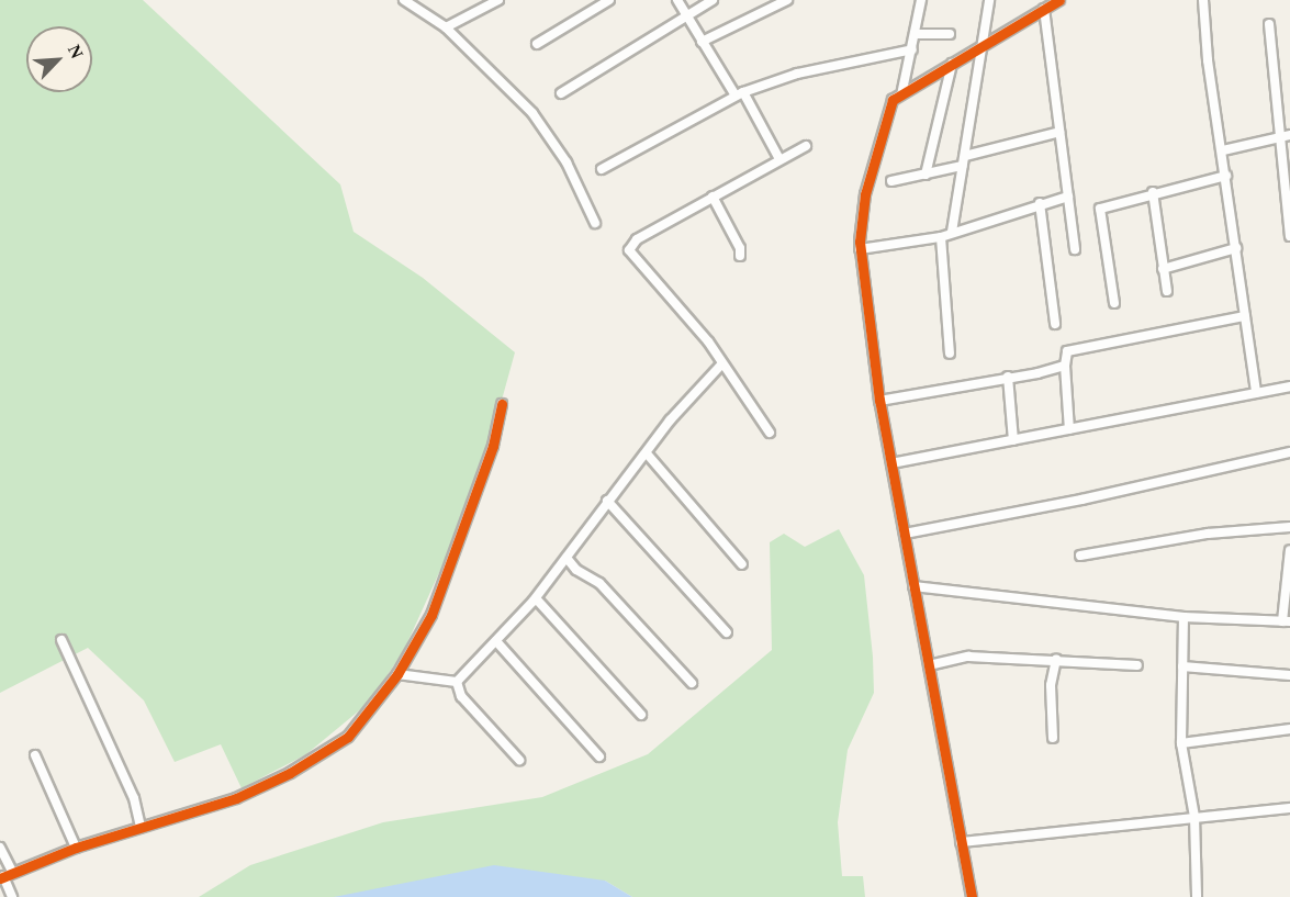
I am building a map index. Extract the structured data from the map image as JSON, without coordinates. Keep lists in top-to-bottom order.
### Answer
{
  "north": "top right"
}
